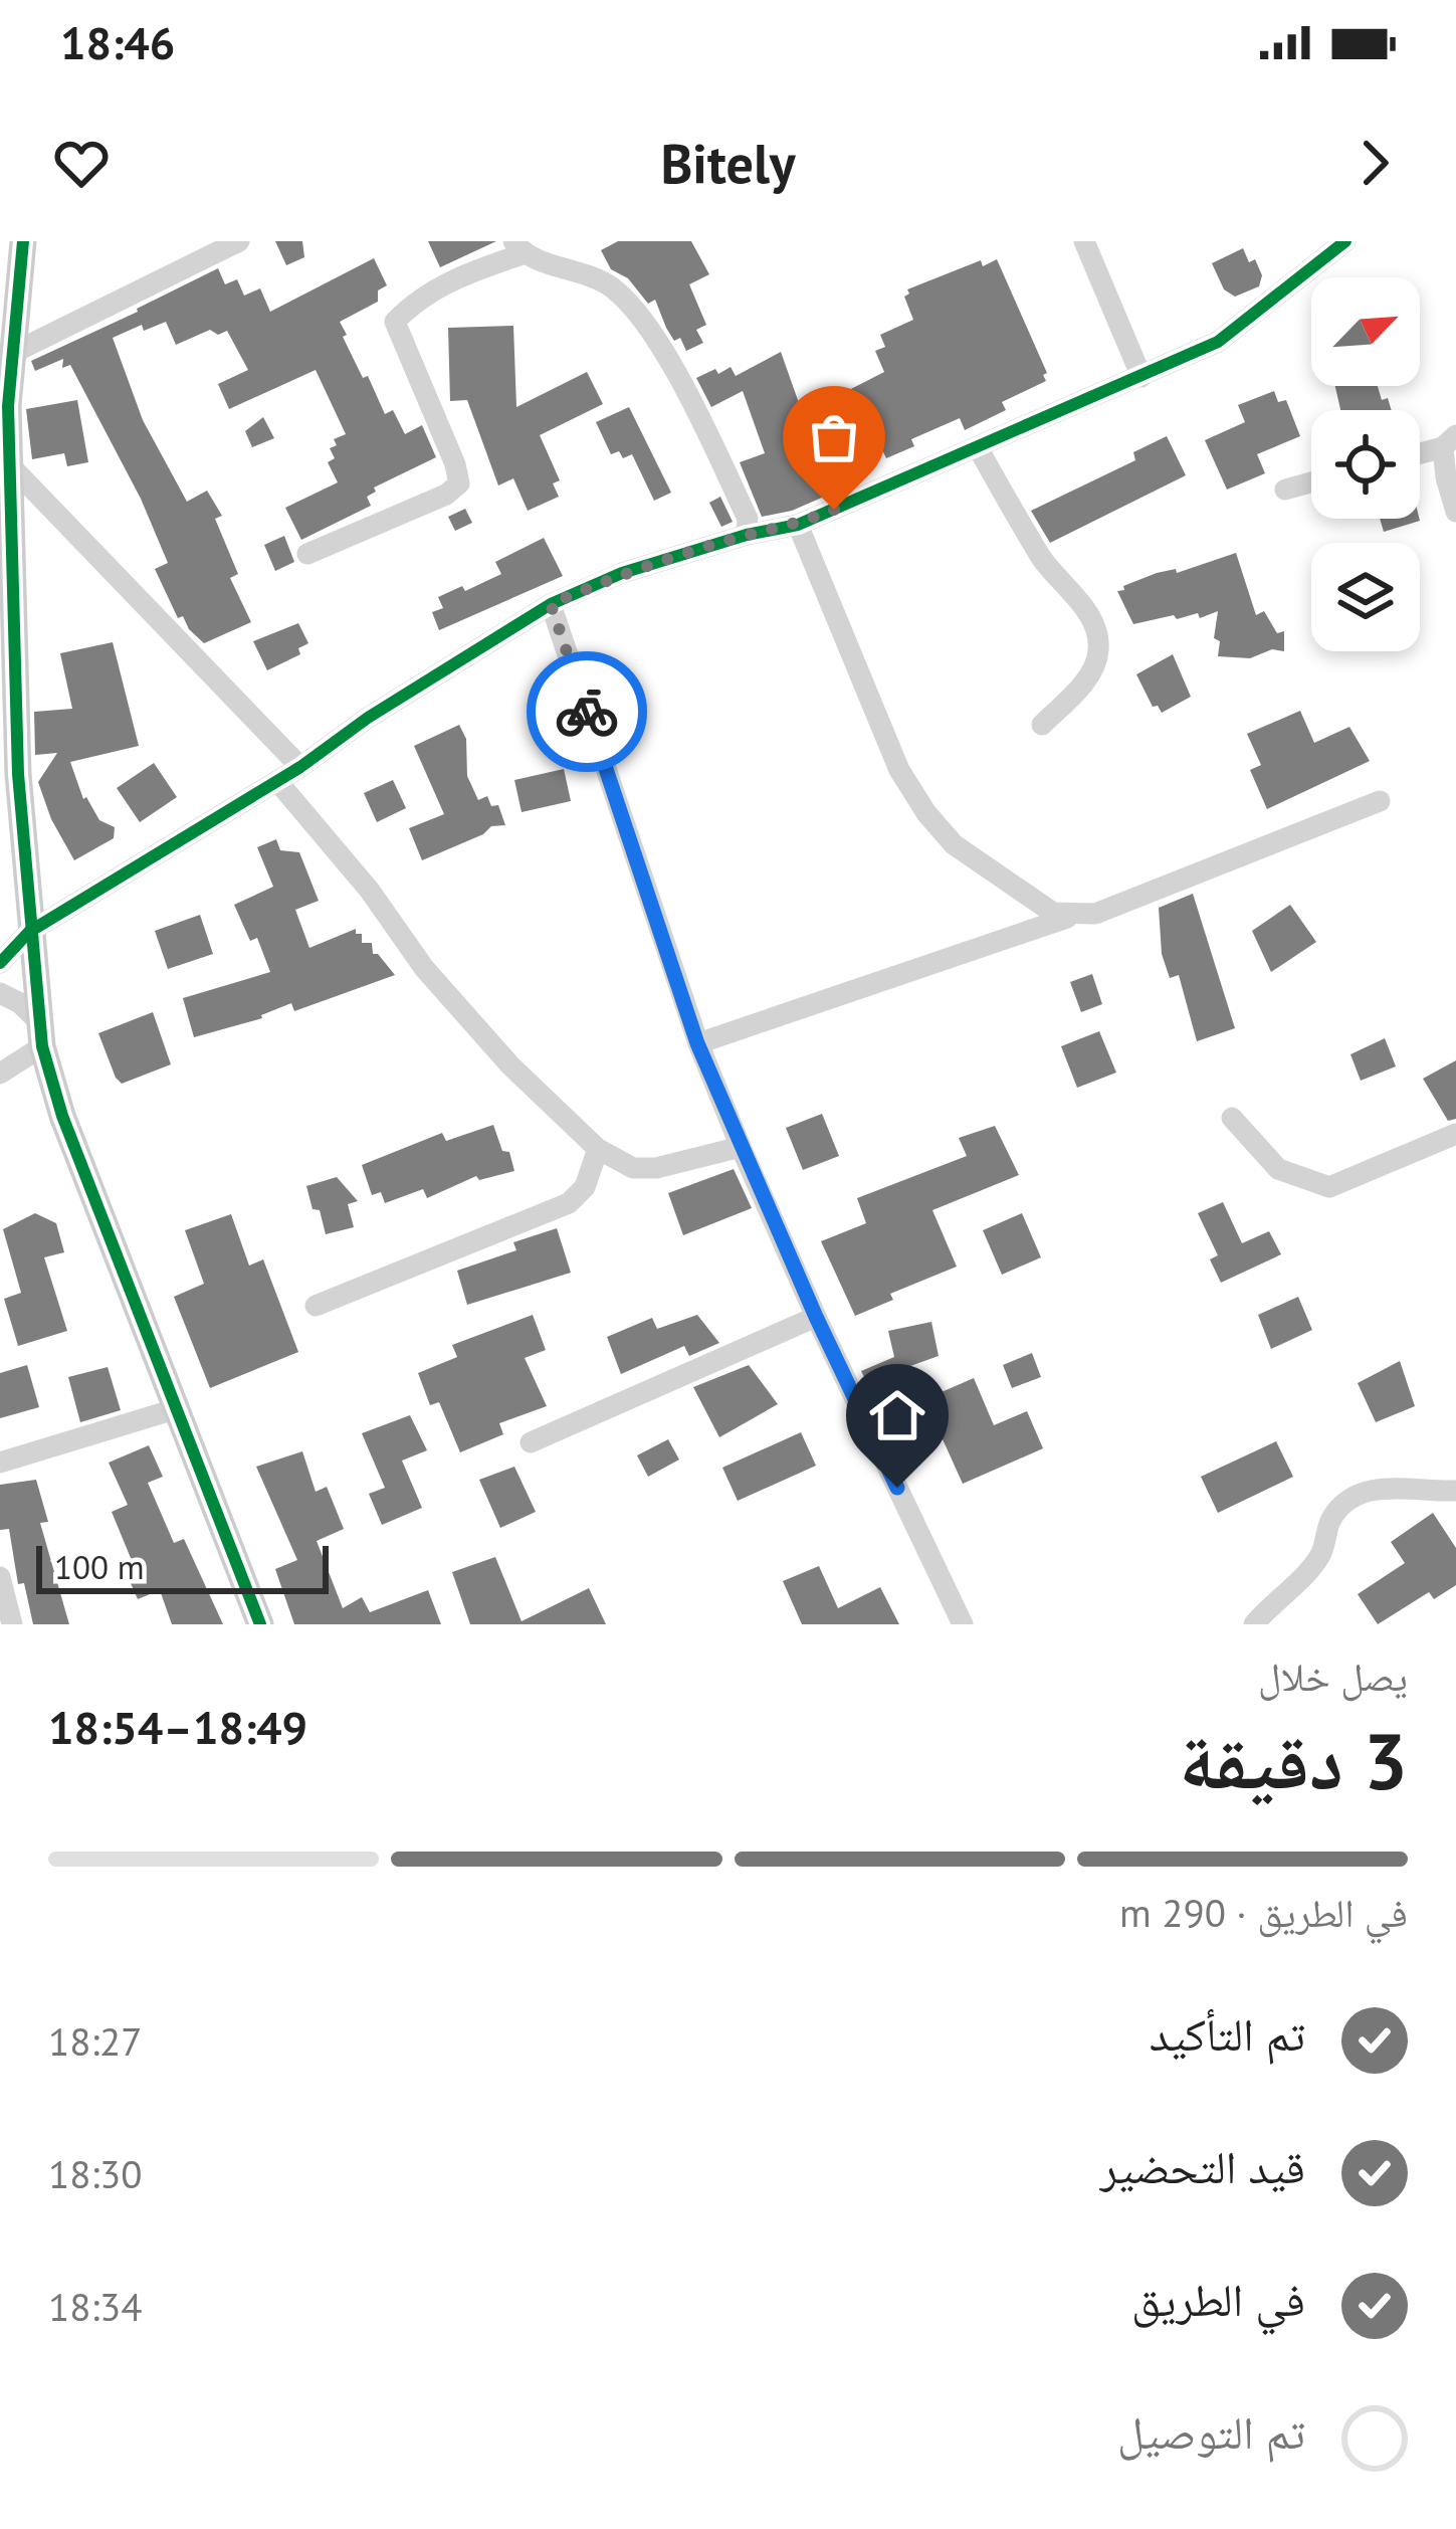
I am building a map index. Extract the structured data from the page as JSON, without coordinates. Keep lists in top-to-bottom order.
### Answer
{
  "scale_bar": "100 m",
  "north": "top right",
  "page": {
    "status": "18:46",
    "header": "Bitely",
    "scale": "100 m",
    "heading": ["3 دقيقة", "يصل خلال", "18:49–18:54"],
    "bar": "في الطريق · 290 m",
    "list": [
      ["تم التأكيد", "18:27"],
      ["قيد التحضير", "18:30"],
      ["في الطريق", "18:34"],
      "تم التوصيل"
    ]
  }
}
